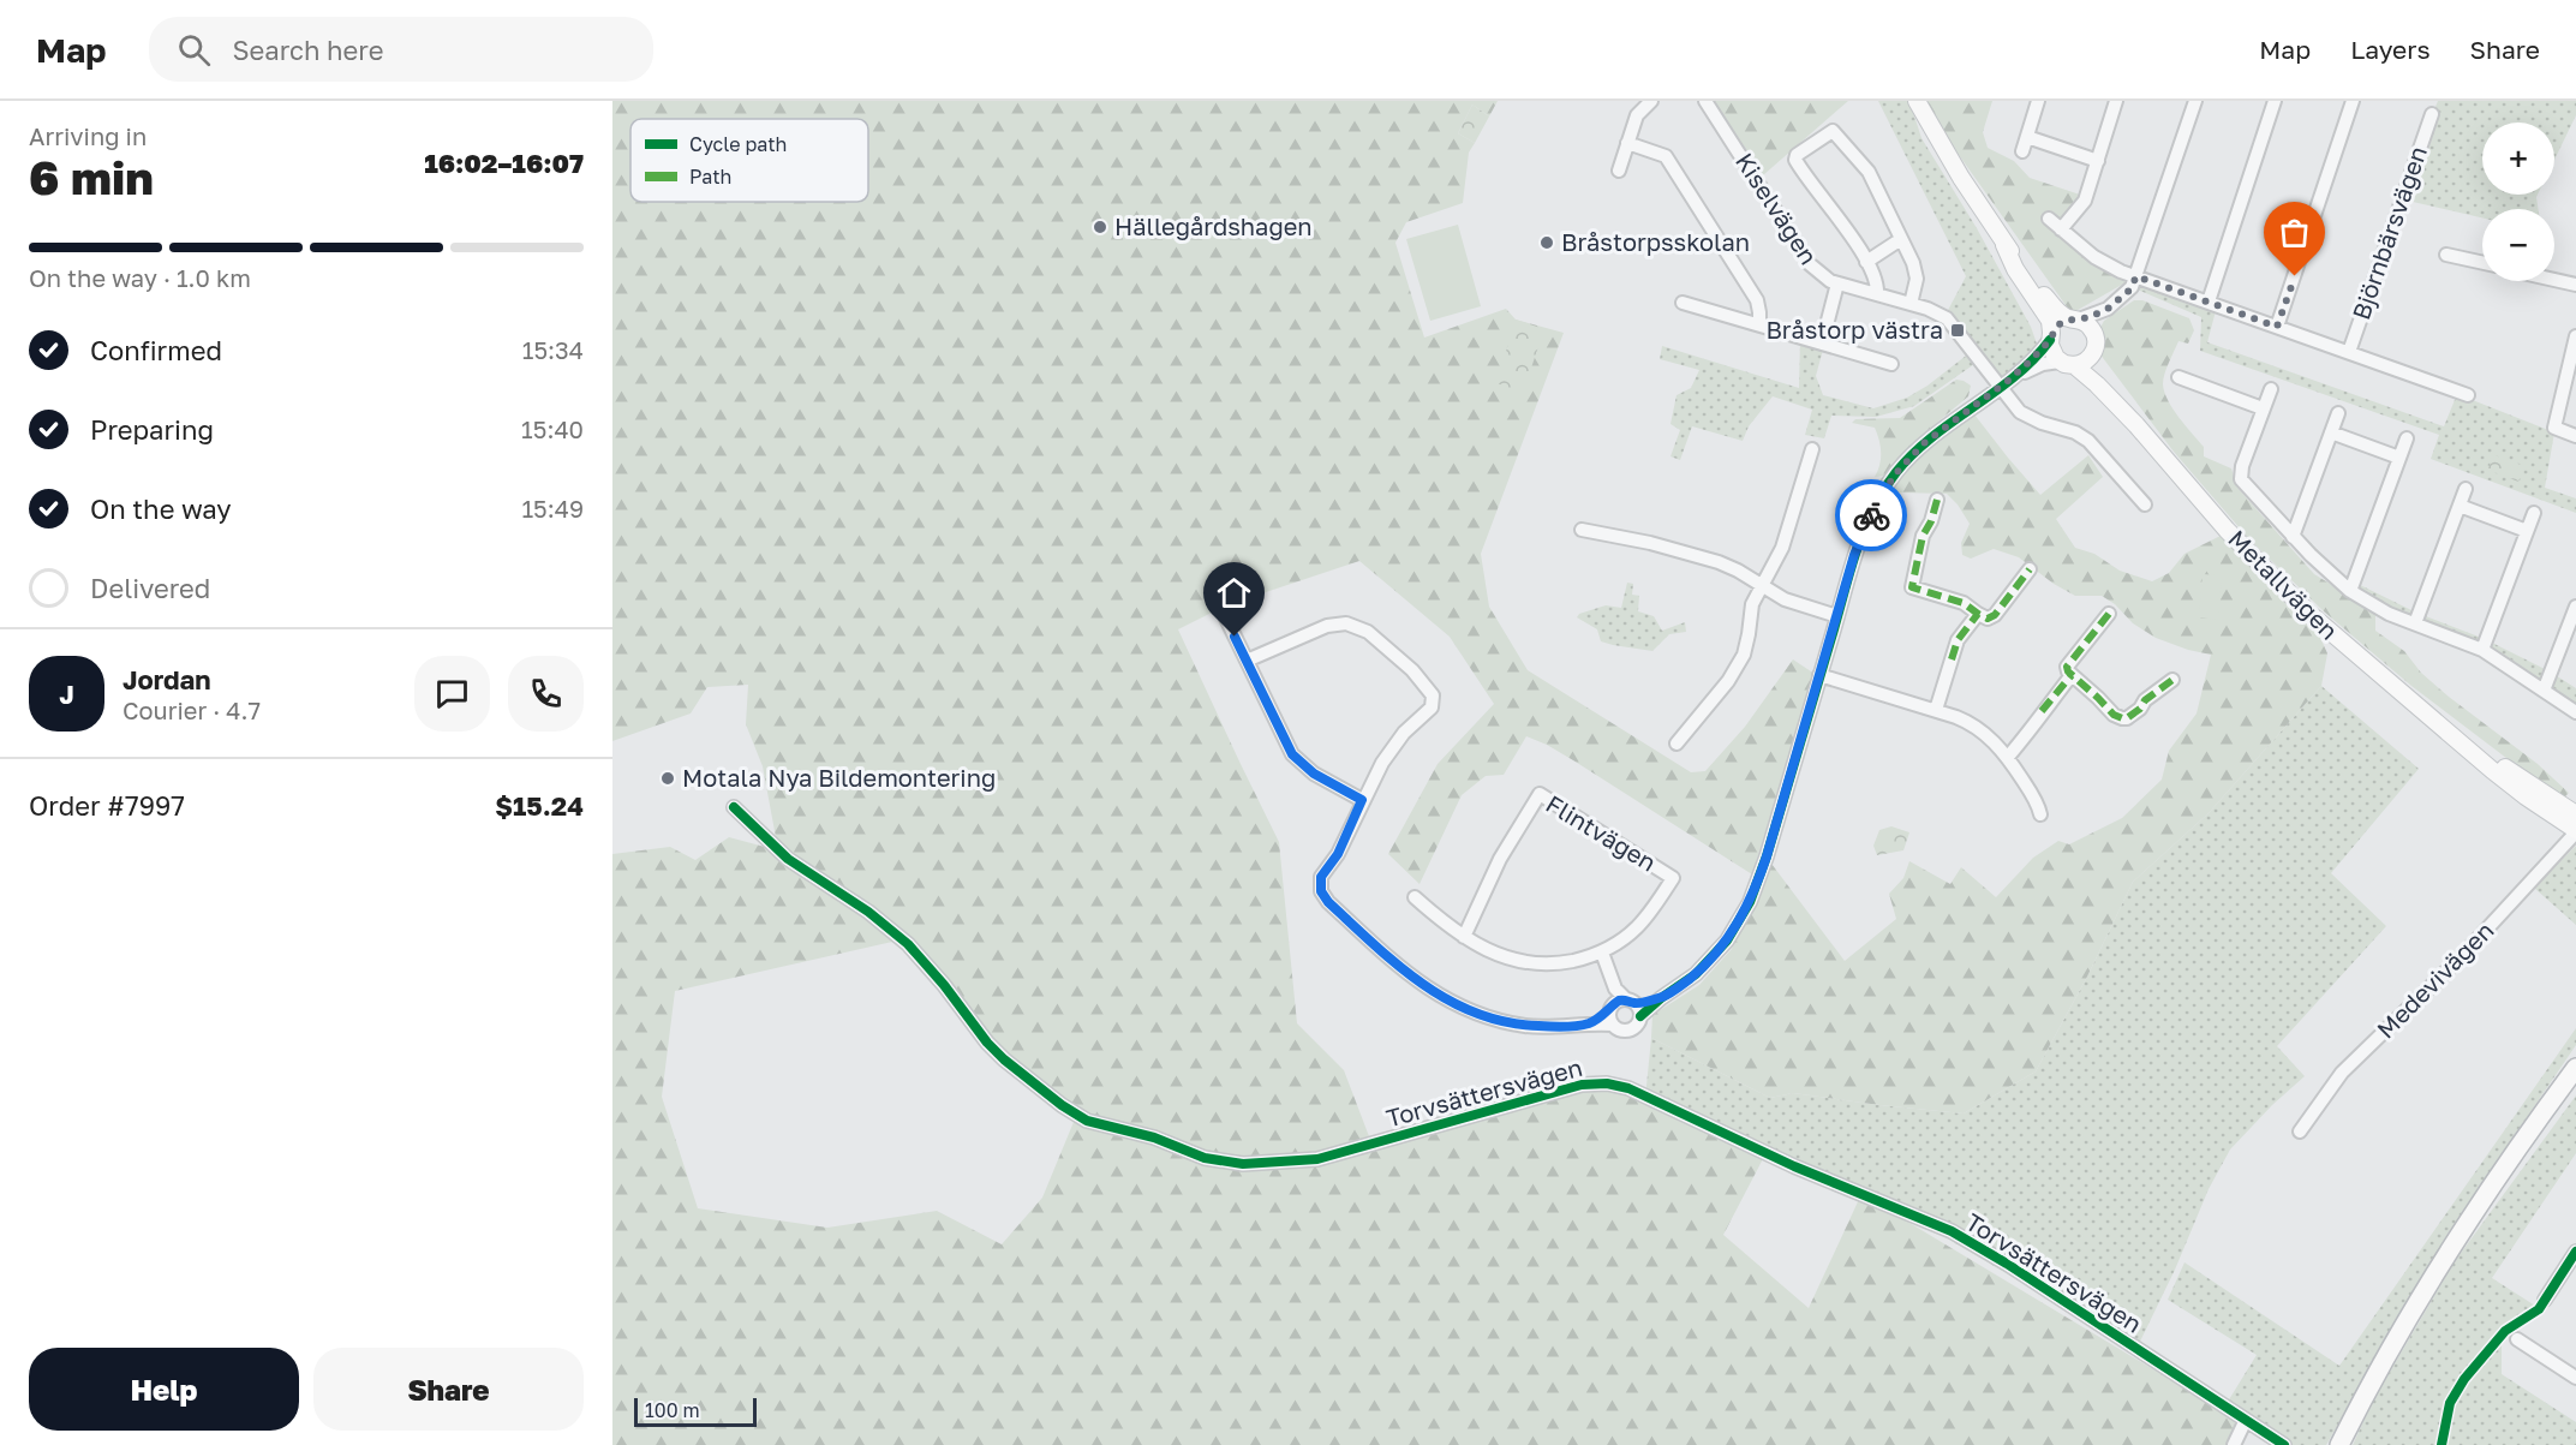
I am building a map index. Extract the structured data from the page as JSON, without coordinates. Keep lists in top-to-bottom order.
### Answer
{
  "streets": {
    "main road": ["Metallvägen"],
    "street": [
      "Kiselvägen",
      "Björnbärsvägen",
      "Flintvägen",
      "Medevivägen",
      "Torvsättersvägen"
    ]
  },
  "crossings": [
    ["Metallvägen", "Medevivägen"]
  ],
  "places": {
    "other": ["Hällegårdshagen", "Bråstorpsskolan", "Motala Nya Bildemontering"],
    "transit": ["Bråstorp västra"]
  },
  "legend": ["Cycle path", "Path"],
  "scale_bar": "100 m",
  "page": {
    "header": "Map",
    "search": "Search here",
    "nav": ["Map", "Layers", "Share"],
    "heading": ["6 min", "Arriving in", "16:02–16:07"],
    "panel": [
      "Jordan",
      "Courier · 4.7",
      "Order #7997",
      "$15.24"
    ],
    "map_buttons": ["+", "−"],
    "bar": "On the way · 1.0 km",
    "list": [
      ["Confirmed", "15:34"],
      ["Preparing", "15:40"],
      ["On the way", "15:49"],
      "Delivered"
    ],
    "round": "J",
    "buttons": ["Help", "Share"],
    "scale": "100 m"
  }
}
